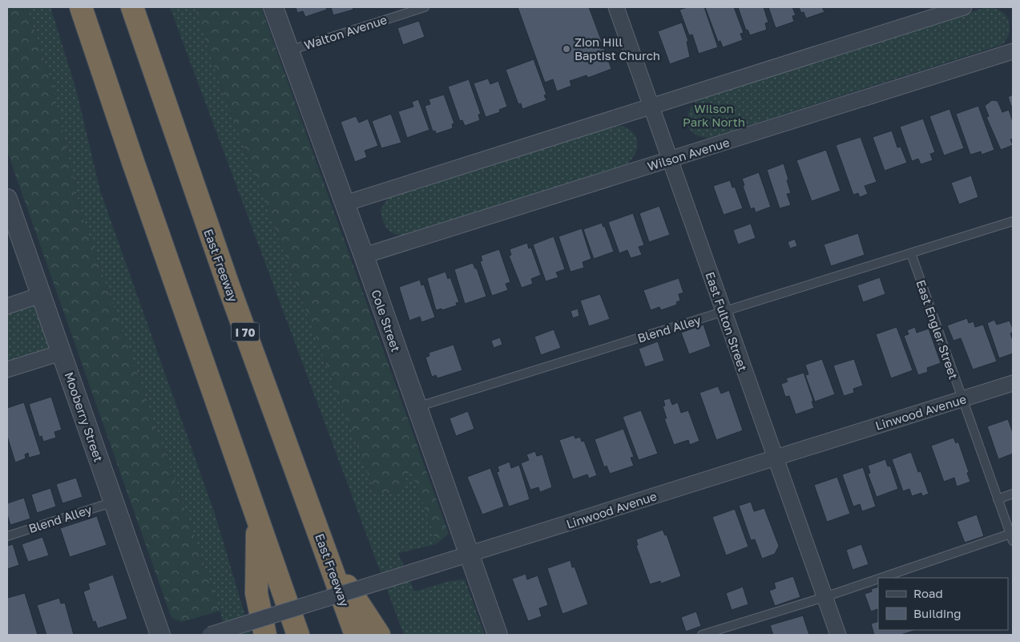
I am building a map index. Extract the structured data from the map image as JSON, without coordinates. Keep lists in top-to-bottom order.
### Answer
{
  "streets": {
    "highway": ["East Freeway", "I 70"],
    "street": [
      "Wilson Avenue",
      "Cole Street",
      "East Fulton Street",
      "Linwood Avenue",
      "Mooberry Street"
    ],
    "lane": ["Walton Avenue", "Blend Alley", "East Engler Street"]
  },
  "crossings": [
    ["Walton Avenue", "Cole Street"],
    ["Wilson Avenue", "Cole Street"],
    ["Wilson Avenue", "East Fulton Street"],
    ["Cole Street", "Blend Alley"],
    ["Cole Street", "Linwood Avenue"],
    ["East Fulton Street", "Blend Alley"],
    ["East Fulton Street", "Linwood Avenue"],
    ["Blend Alley", "East Engler Street"],
    ["Blend Alley", "Mooberry Street"],
    ["East Engler Street", "Linwood Avenue"]
  ],
  "parks": ["Wilson Park North"],
  "places": ["Zion Hill Baptist Church"],
  "legend": ["Road", "Building"]
}
